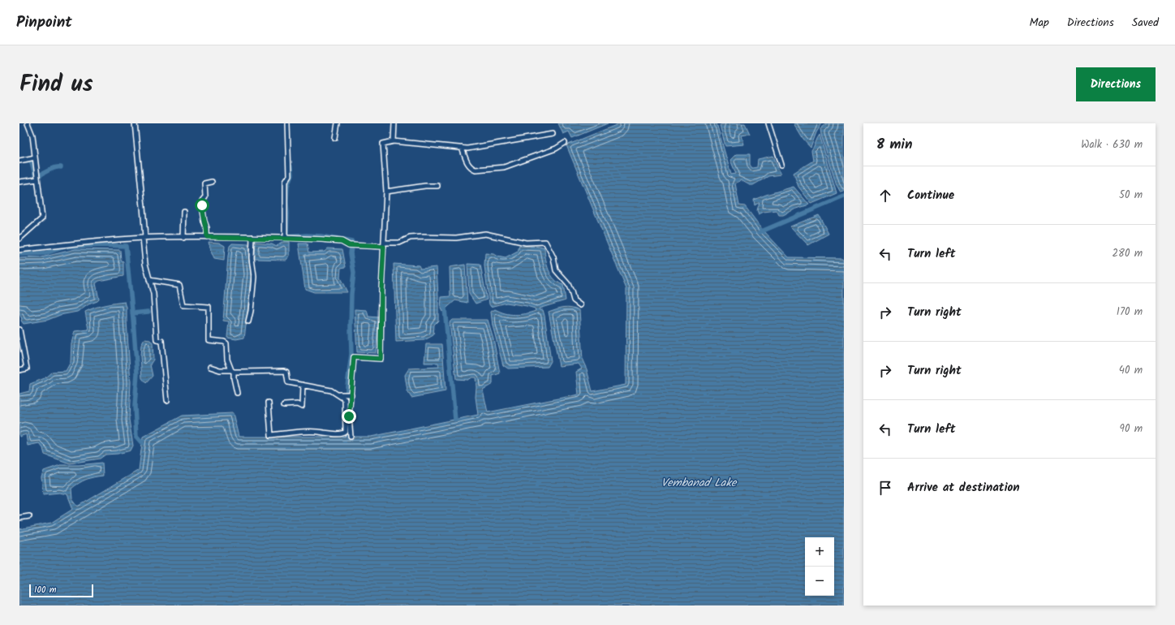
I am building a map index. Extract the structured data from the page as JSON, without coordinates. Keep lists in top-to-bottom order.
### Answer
{
  "water": ["Vembanad Lake"],
  "scale_bar": "100 m",
  "page": {
    "header": "Pinpoint",
    "nav": ["Map", "Directions", "Saved"],
    "title": "Find us",
    "buttons": "Directions",
    "heading": ["8 min", "Walk · 630 m"],
    "list": [
      ["Continue", "50 m"],
      ["Turn left", "280 m"],
      ["Turn right", "170 m"],
      ["Turn right", "40 m"],
      ["Turn left", "90 m"],
      "Arrive at destination"
    ],
    "map_buttons": ["+", "−"],
    "scale": "100 m"
  }
}
